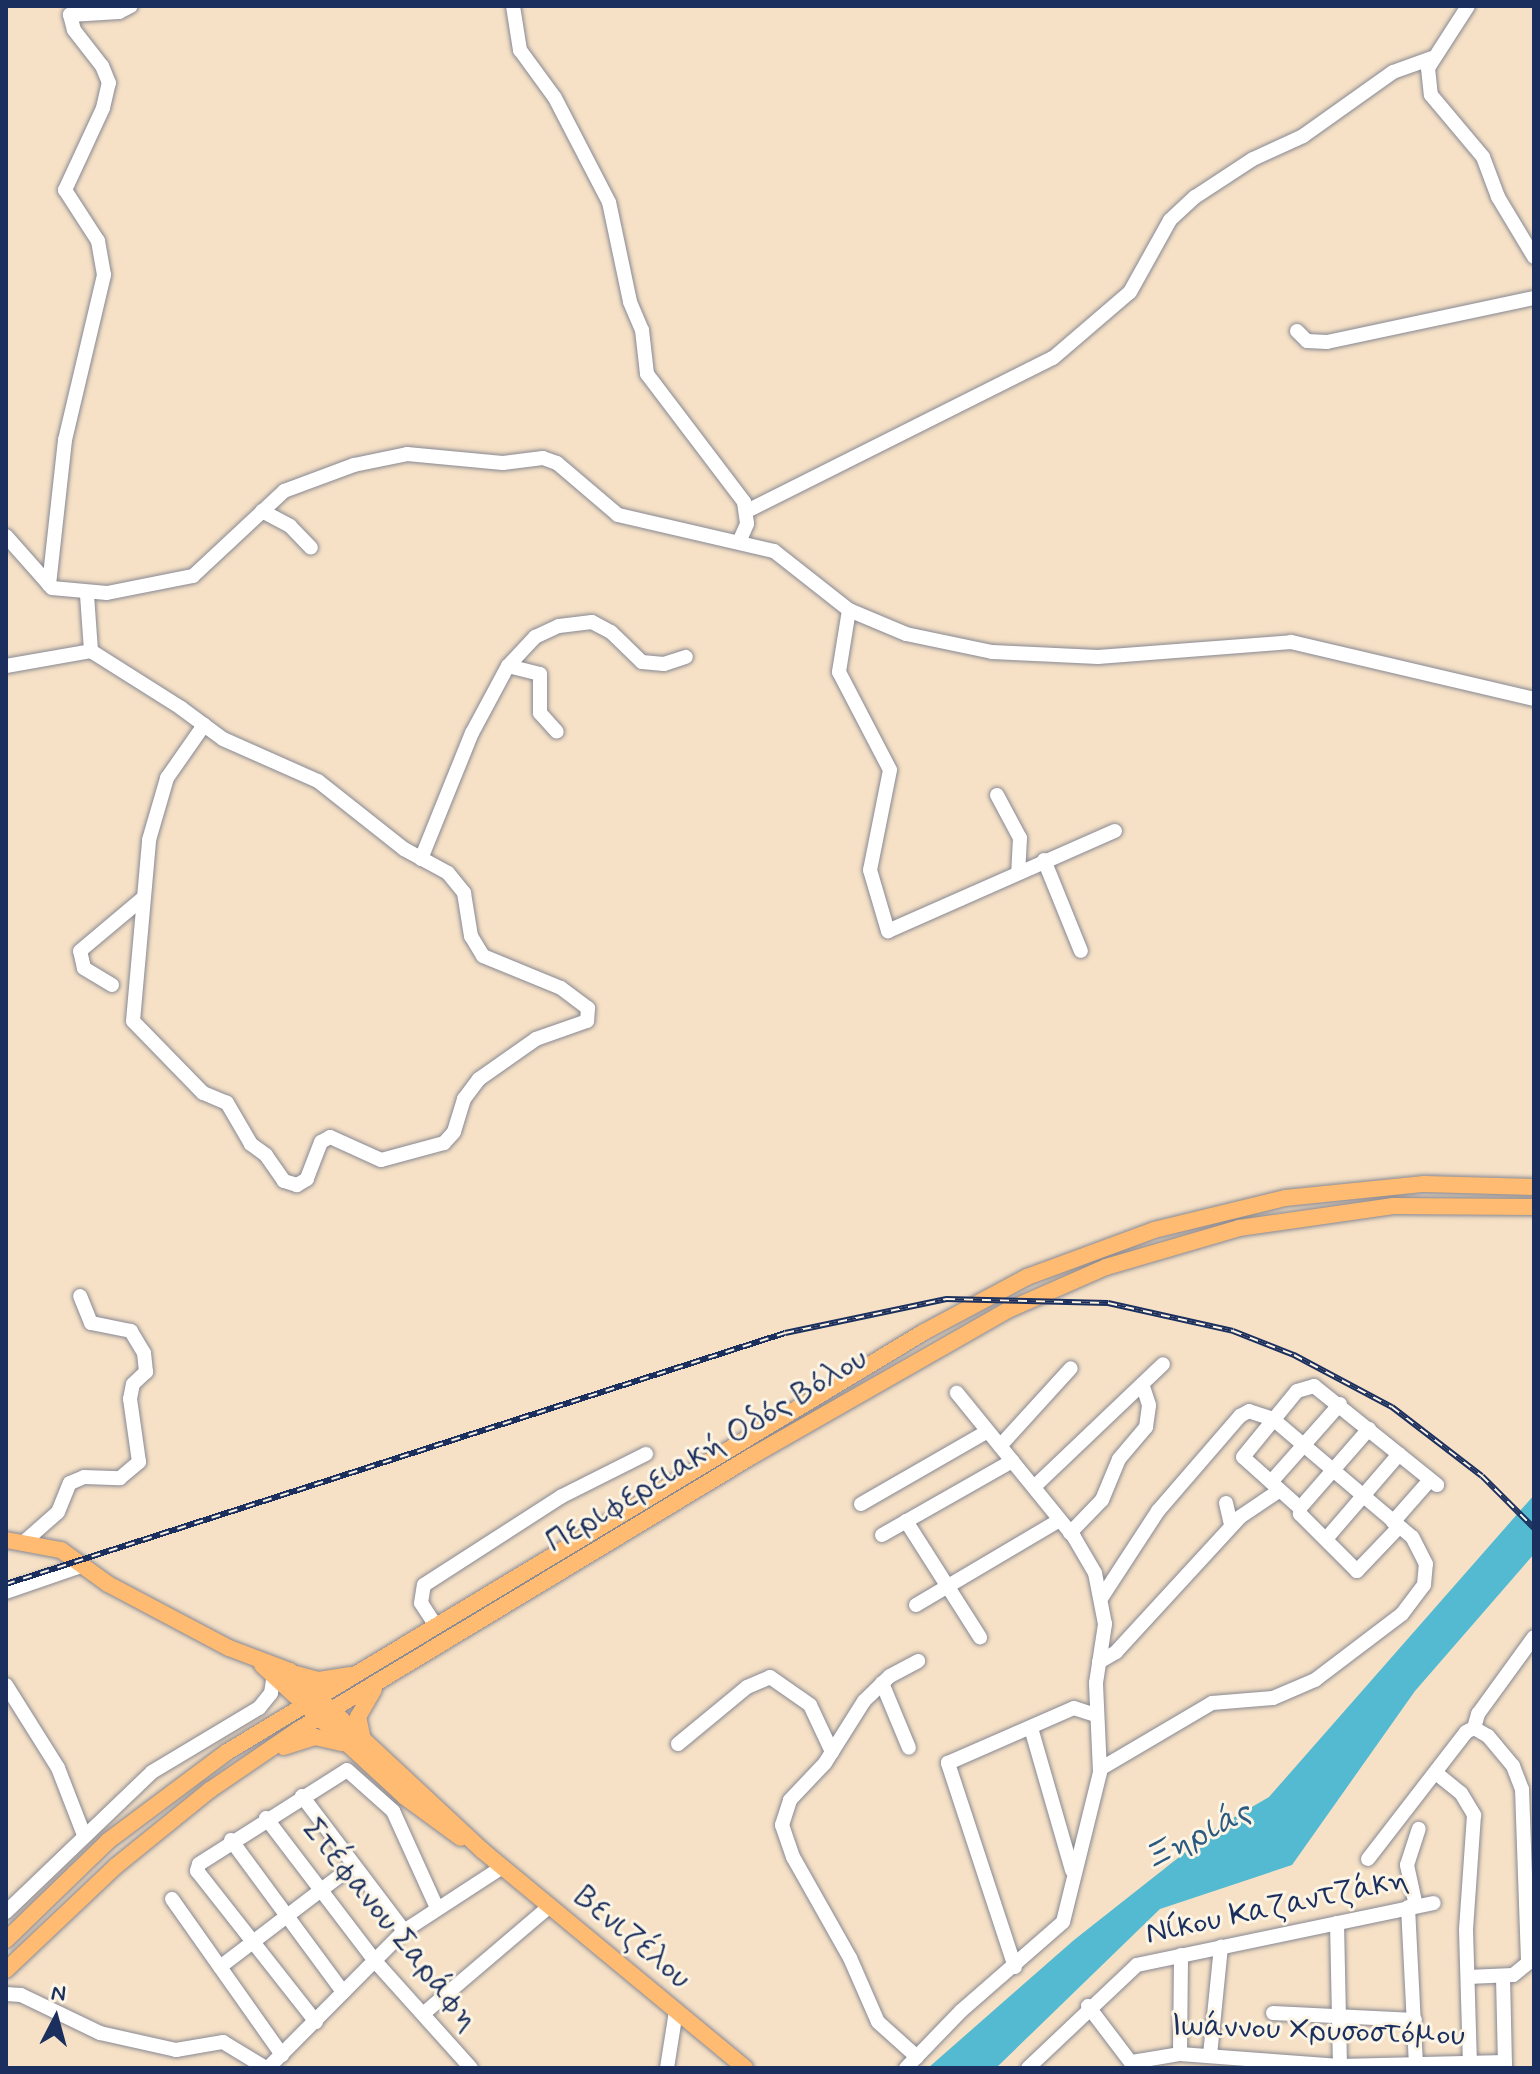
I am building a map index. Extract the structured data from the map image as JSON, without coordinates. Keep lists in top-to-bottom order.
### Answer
{
  "streets": {
    "main road": ["Περιφερειακή Οδός Βόλου", "Βενιζέλου"],
    "street": ["Νίκου Καζαντζάκη", "Στέφανου Σαράφη", "Ιωάννου Χρυσοστόμου"]
  },
  "crossings": [
    ["Περιφερειακή Οδός Βόλου", "Βενιζέλου"]
  ],
  "water": ["Ξηριάς"],
  "north": "top"
}
